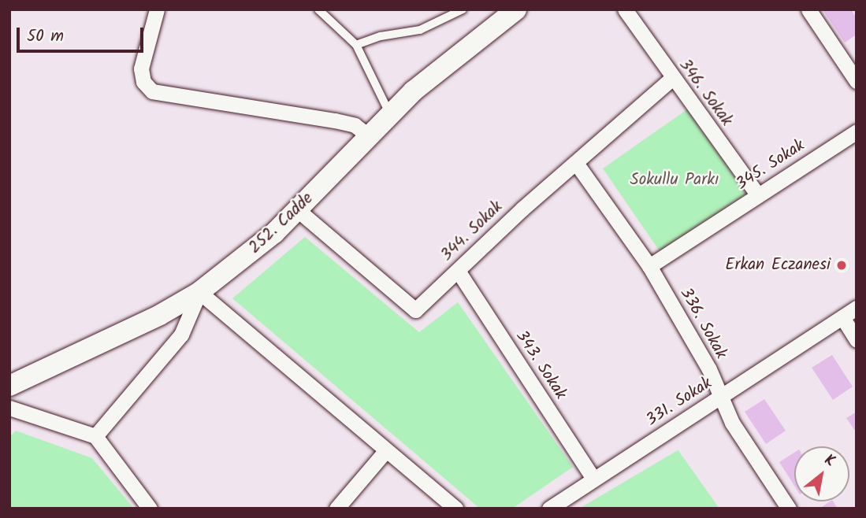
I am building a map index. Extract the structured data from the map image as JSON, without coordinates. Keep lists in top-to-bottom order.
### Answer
{
  "streets": {
    "main road": ["252. Cadde"],
    "street": [
      "346. Sokak",
      "345. Sokak",
      "344. Sokak",
      "336. Sokak",
      "343. Sokak",
      "331. Sokak"
    ]
  },
  "crossings": [
    ["346. Sokak", "345. Sokak"],
    ["346. Sokak", "344. Sokak"],
    ["345. Sokak", "336. Sokak"],
    ["252. Cadde", "344. Sokak"],
    ["344. Sokak", "336. Sokak"],
    ["344. Sokak", "343. Sokak"],
    ["336. Sokak", "331. Sokak"],
    ["343. Sokak", "331. Sokak"]
  ],
  "parks": ["Sokullu Parkı"],
  "places": ["Erkan Eczanesi"],
  "scale_bar": "50 m",
  "north": "top right"
}
